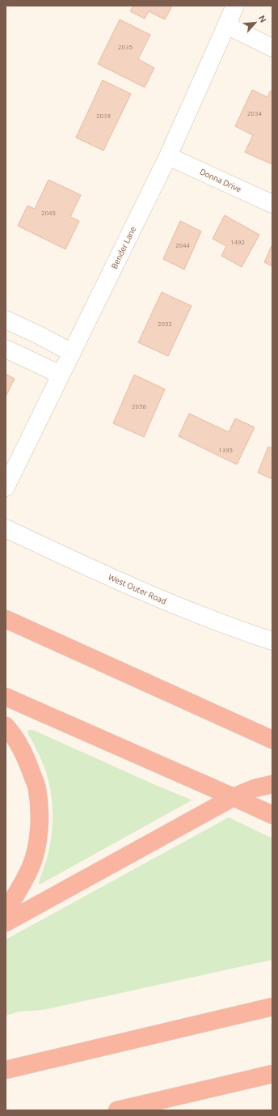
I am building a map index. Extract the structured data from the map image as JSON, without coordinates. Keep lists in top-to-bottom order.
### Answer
{
  "streets": {
    "street": ["Donna Drive", "Bender Lane", "West Outer Road"]
  },
  "crossings": [
    ["Donna Drive", "Bender Lane"]
  ],
  "house_numbers": [
    "2035",
    "2034",
    "2039",
    "2045",
    "1492",
    "2044",
    "2052",
    "2058",
    "1395"
  ],
  "north": "top right"
}
